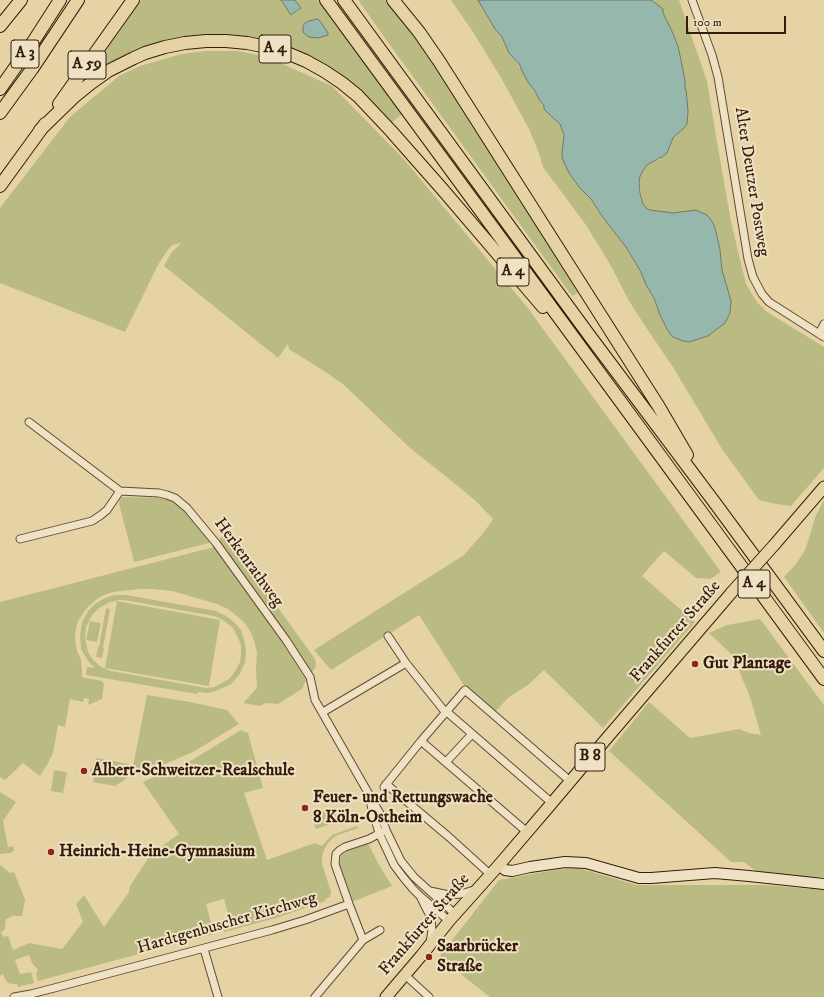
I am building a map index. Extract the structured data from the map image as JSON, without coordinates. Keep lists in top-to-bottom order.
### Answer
{
  "streets": {
    "highway": ["A 4", "A 3", "A 59"],
    "main road": ["Frankfurter Straße", "B 8"],
    "street": ["Alter Deutzer Postweg", "Herkenrathweg", "Hardtgenbuscher Kirchweg"]
  },
  "crossings": [
    ["A 4", "A 59"]
  ],
  "places": [
    "Gut Plantage",
    "Albert-Schweitzer-Realschule",
    "Feuer- und Rettungswache 8 Köln-Ostheim",
    "Heinrich-Heine-Gymnasium",
    "Saarbrücker Straße"
  ],
  "scale_bar": "100 m"
}
